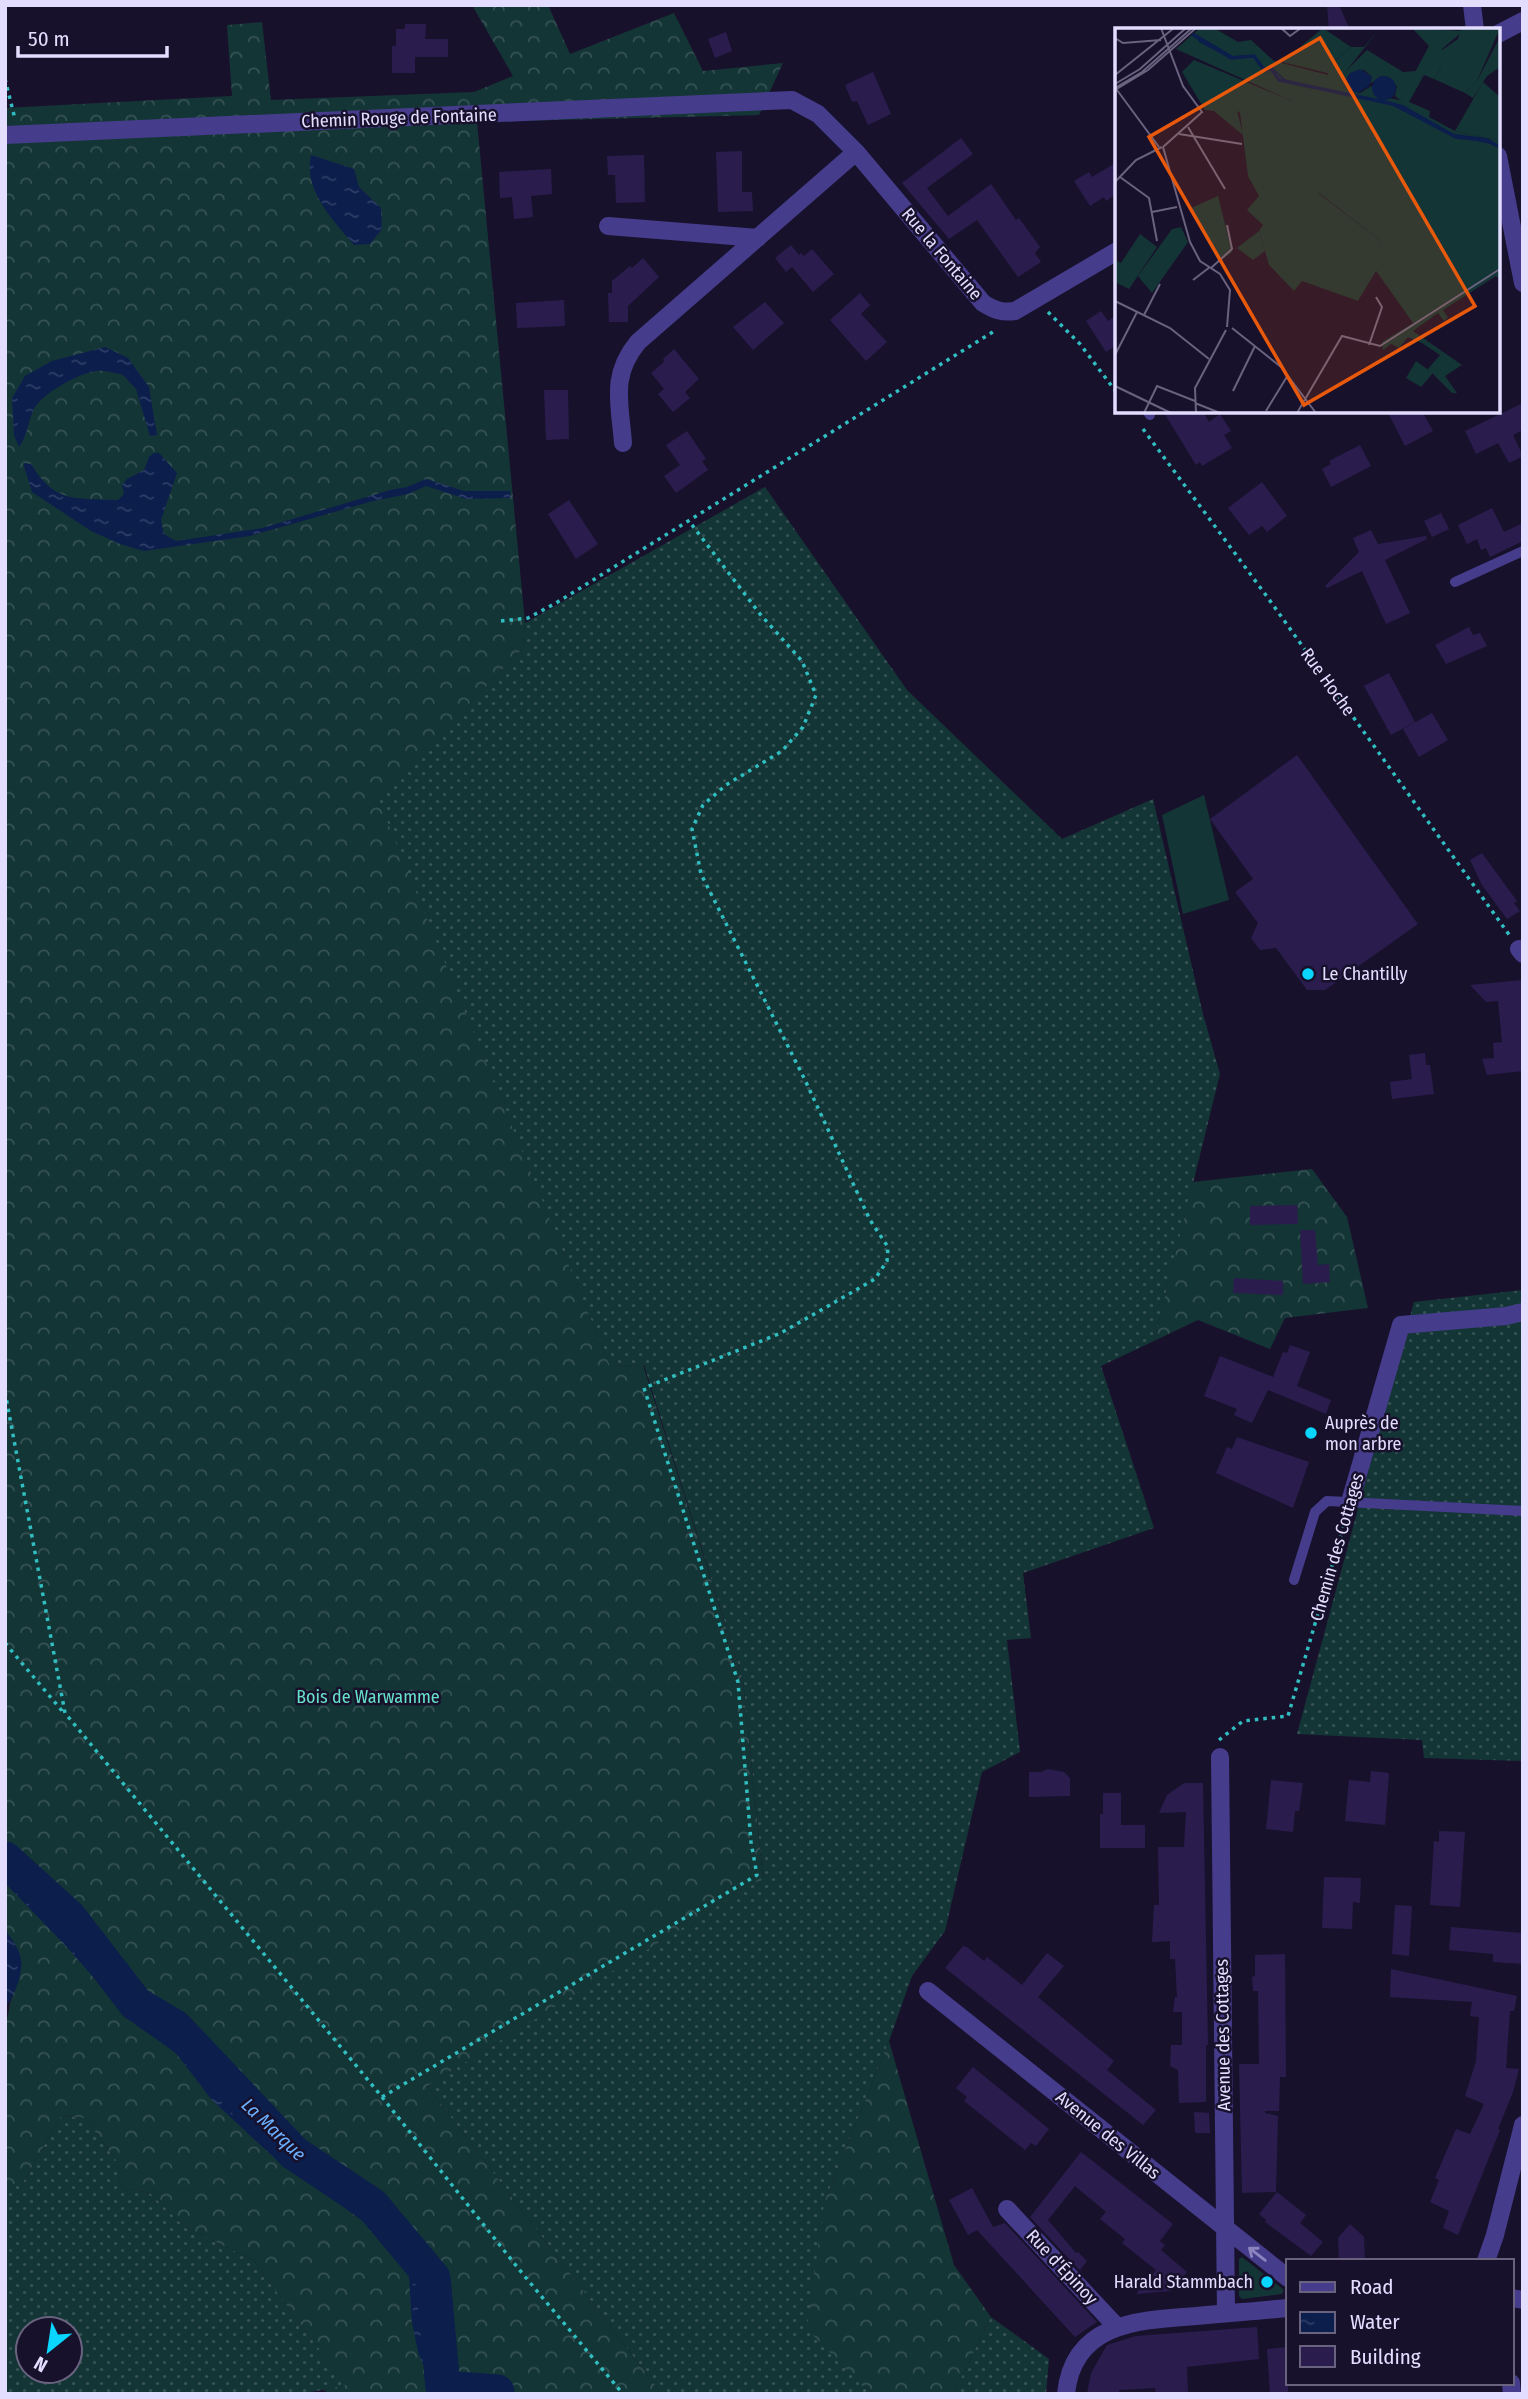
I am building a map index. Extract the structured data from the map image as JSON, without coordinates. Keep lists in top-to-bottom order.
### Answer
{
  "streets": {
    "street": [
      "Chemin Rouge de Fontaine",
      "Rue la Fontaine",
      "Chemin des Cottages",
      "Avenue des Cottages",
      "Avenue des Villas",
      "Rue d'Épinoy"
    ],
    "path": ["Rue Hoche"]
  },
  "crossings": [
    ["Chemin Rouge de Fontaine", "Rue la Fontaine"],
    ["Chemin des Cottages", "Avenue des Cottages"],
    ["Avenue des Cottages", "Avenue des Villas"]
  ],
  "water": ["La Marque"],
  "parks": ["Bois de Warwamme"],
  "places": ["Le Chantilly", "Auprès de mon arbre", "Harald Stammbach"],
  "legend": ["Road", "Water", "Building"],
  "scale_bar": "50 m",
  "north": "bottom left"
}
